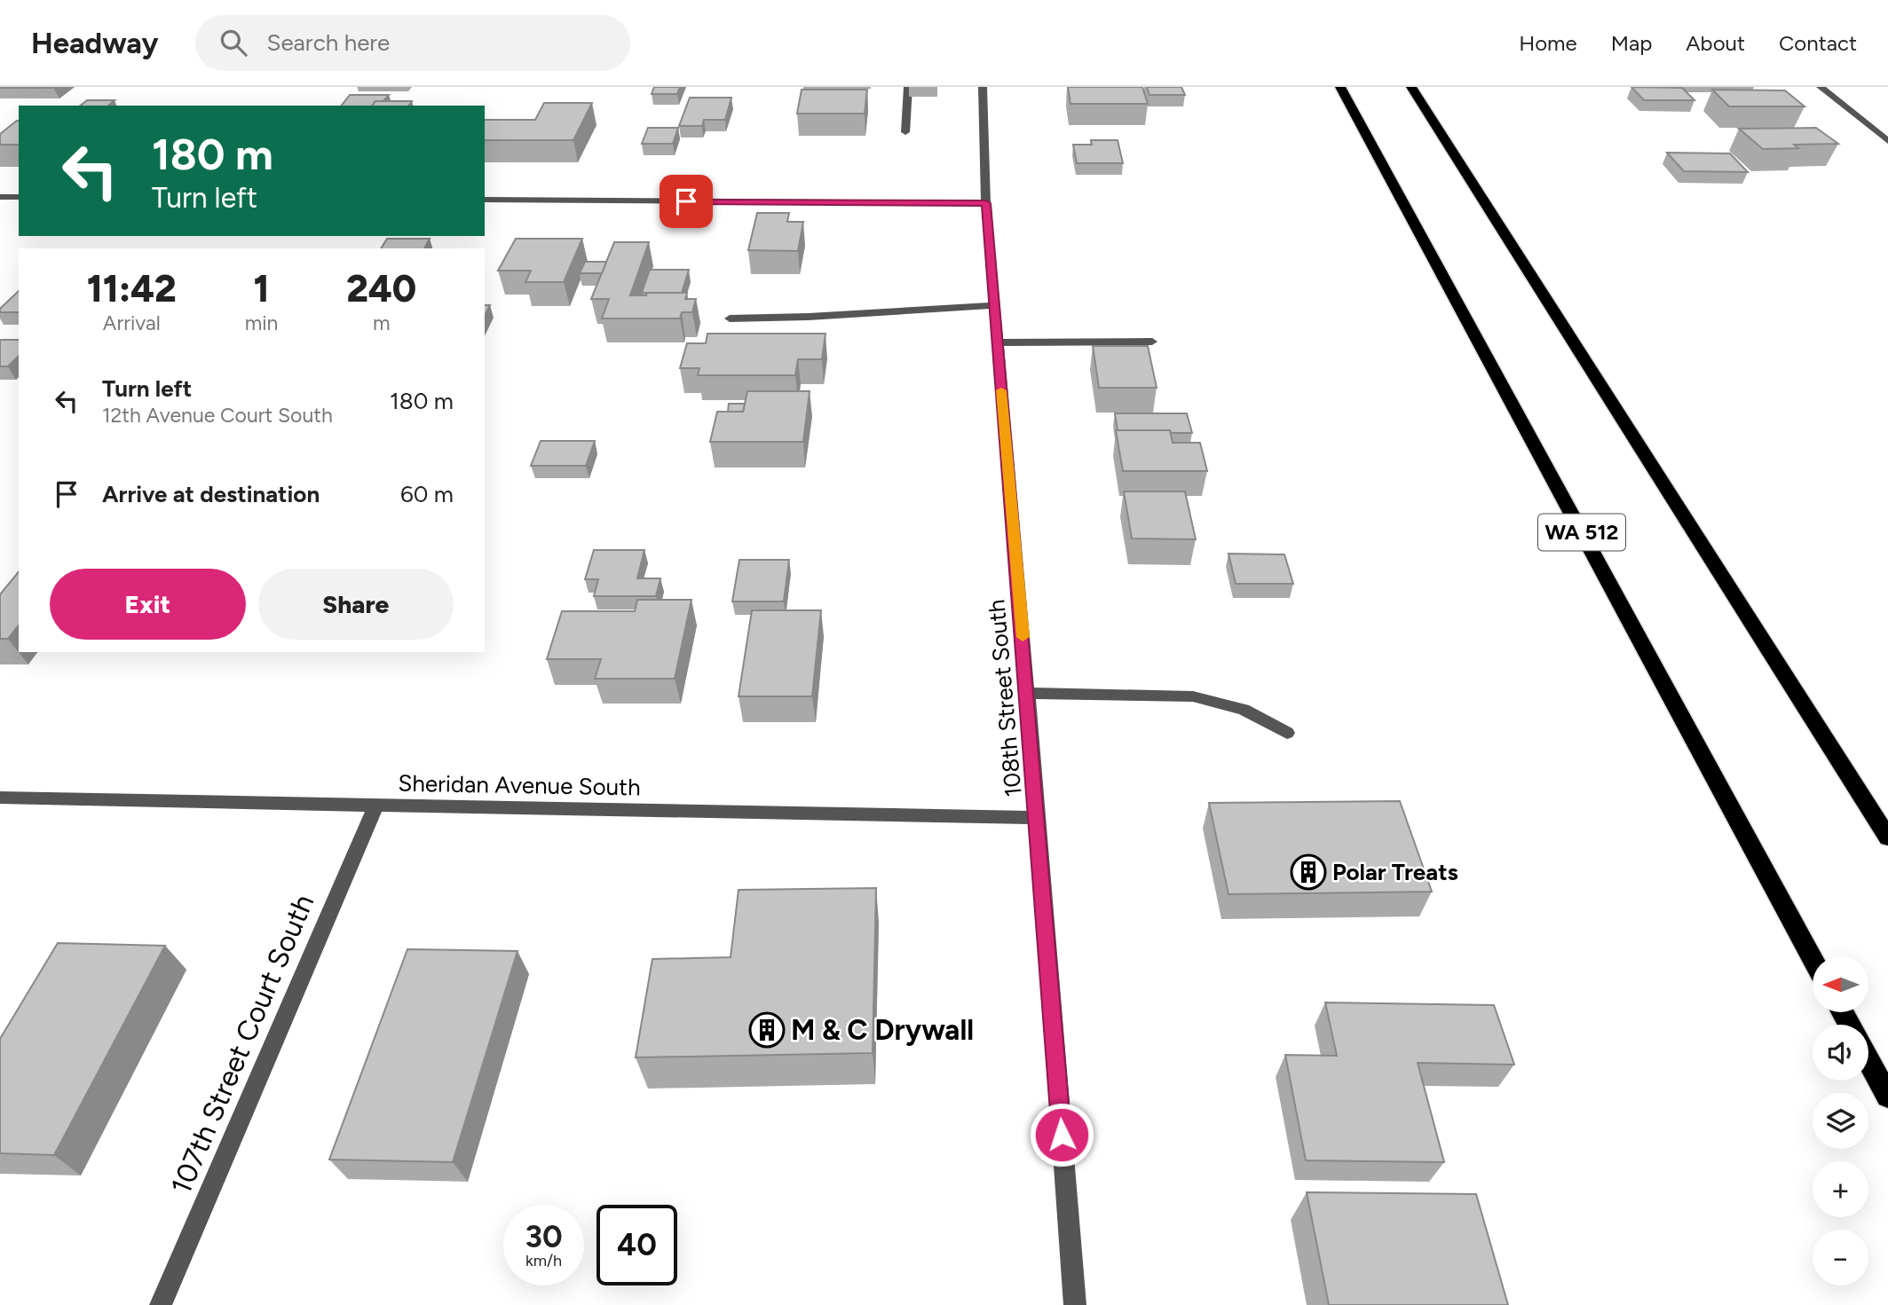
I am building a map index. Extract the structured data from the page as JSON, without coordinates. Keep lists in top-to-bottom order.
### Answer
{
  "streets": {
    "highway": ["WA 512"],
    "street": ["108th Street South", "Sheridan Avenue South", "107th Street Court South"]
  },
  "crossings": [
    ["108th Street South", "Sheridan Avenue South"],
    ["Sheridan Avenue South", "107th Street Court South"]
  ],
  "places": {
    "building": ["Polar Treats", "M & C Drywall"]
  },
  "north": "left",
  "page": {
    "header": "Headway",
    "search": "Search here",
    "nav": [
      "Home",
      "Map",
      "About",
      "Contact"
    ],
    "turn": ["180 m", "Turn left"],
    "eta": [
      "11:42",
      "Arrival",
      "1",
      "min",
      "240",
      "m"
    ],
    "list": [
      {
        "name": "Turn left",
        "note": "12th Avenue Court South",
        "value": "180 m"
      },
      {
        "name": "Arrive at destination",
        "value": "60 m"
      }
    ],
    "buttons": ["Exit", "Share"],
    "map_buttons": ["+", "−"],
    "speed": "30 km/h",
    "limit": "40"
  }
}
